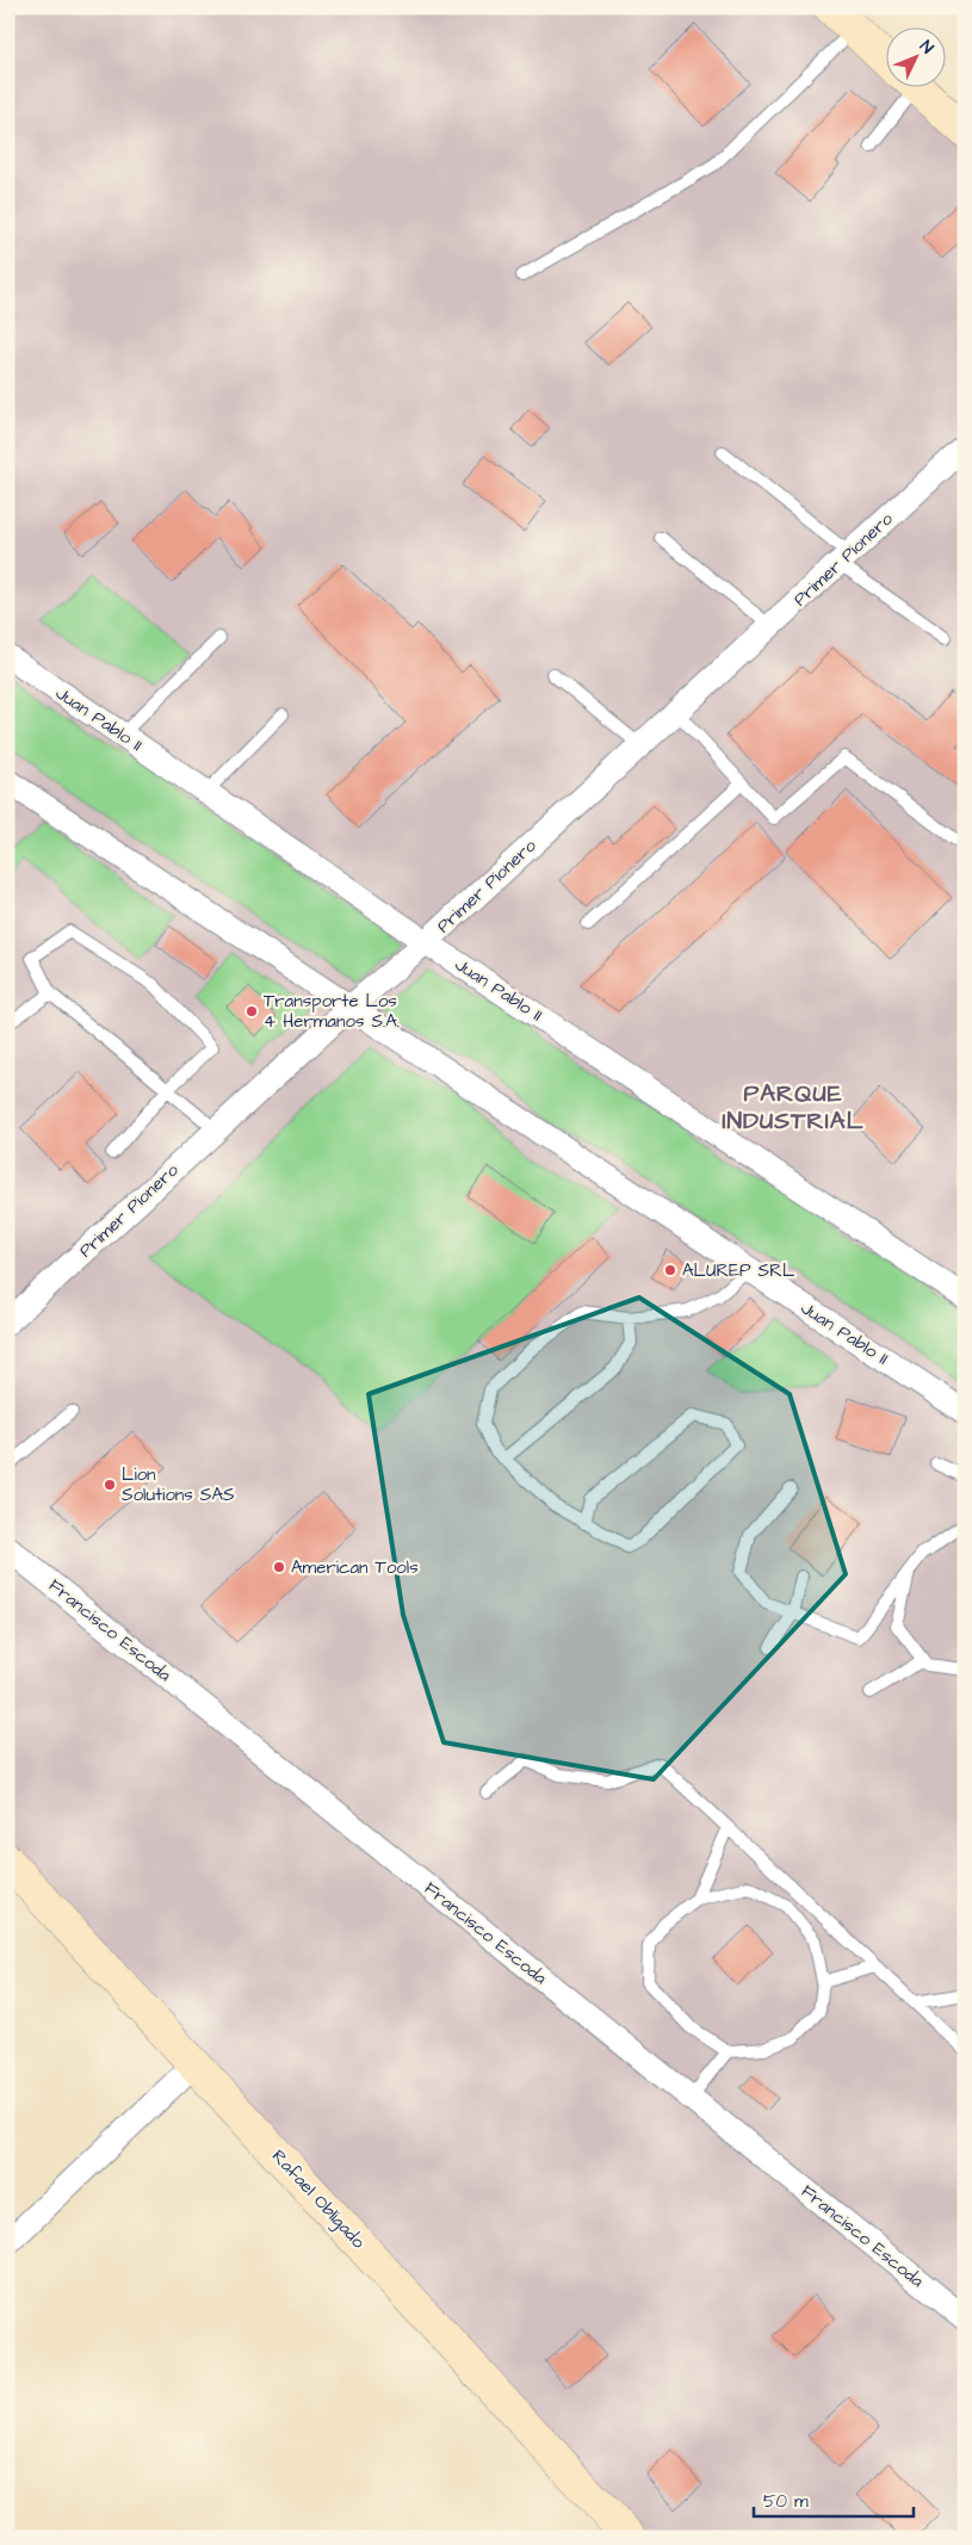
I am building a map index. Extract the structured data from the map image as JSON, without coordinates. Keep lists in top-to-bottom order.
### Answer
{
  "streets": {
    "street": [
      "Primer Pionero",
      "Juan Pablo II",
      "Francisco Escoda",
      "Rafael Obligado"
    ]
  },
  "crossings": [
    ["Primer Pionero", "Juan Pablo II"]
  ],
  "districts": ["PARQUE INDUSTRIAL"],
  "places": [
    "Transporte Los 4 Hermanos S.A.",
    "ALUREP SRL",
    "Lion Solutions SAS",
    "American Tools"
  ],
  "scale_bar": "50 m",
  "north": "top right"
}
